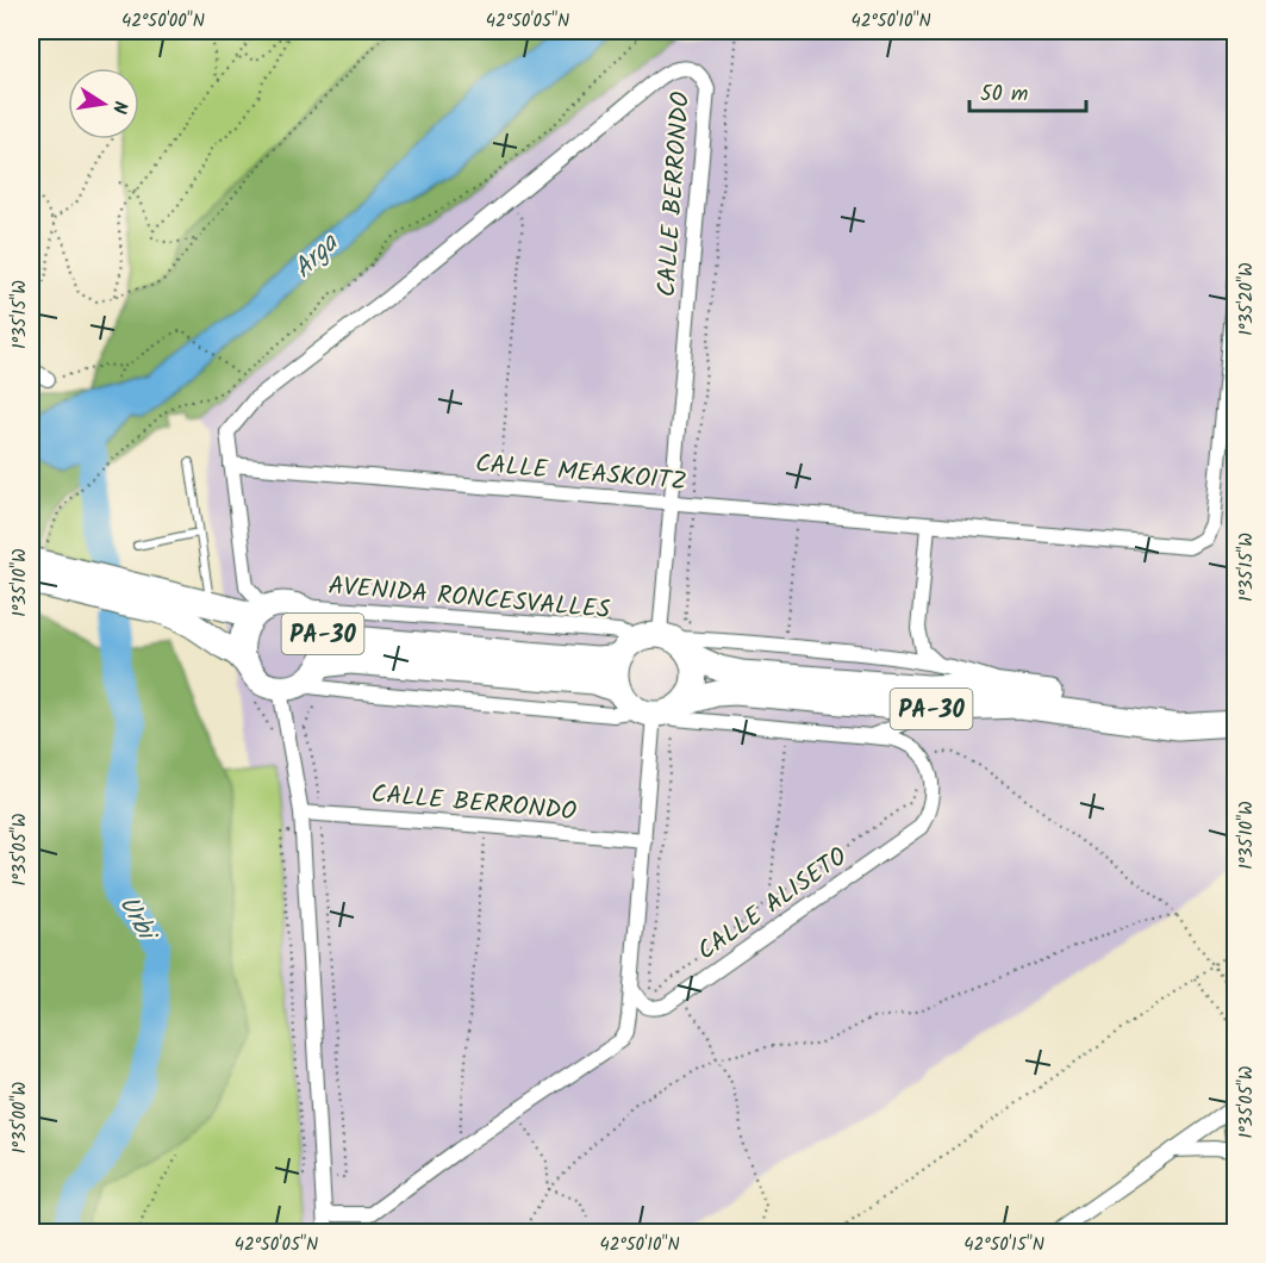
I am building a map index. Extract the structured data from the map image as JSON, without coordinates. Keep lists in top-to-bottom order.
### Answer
{
  "streets": {
    "highway": ["PA-30"],
    "street": [
      "CALLE BERRONDO",
      "CALLE MEASKOITZ",
      "AVENIDA RONCESVALLES",
      "CALLE ALISETO"
    ]
  },
  "crossings": [
    ["CALLE BERRONDO", "CALLE MEASKOITZ"],
    ["CALLE BERRONDO", "AVENIDA RONCESVALLES"],
    ["CALLE BERRONDO", "PA-30"],
    ["AVENIDA RONCESVALLES", "PA-30"]
  ],
  "water": ["Arga", "Urbi"],
  "scale_bar": "50 m",
  "north": "right",
  "coordinates": [
    "42°50'00\"N",
    "42°50'05\"N",
    "42°50'10\"N",
    "1°35'20\"W",
    "1°35'15\"W",
    "1°35'10\"W",
    "1°35'05\"W",
    "1°35'00\"W",
    "42°50'15\"N"
  ]
}
